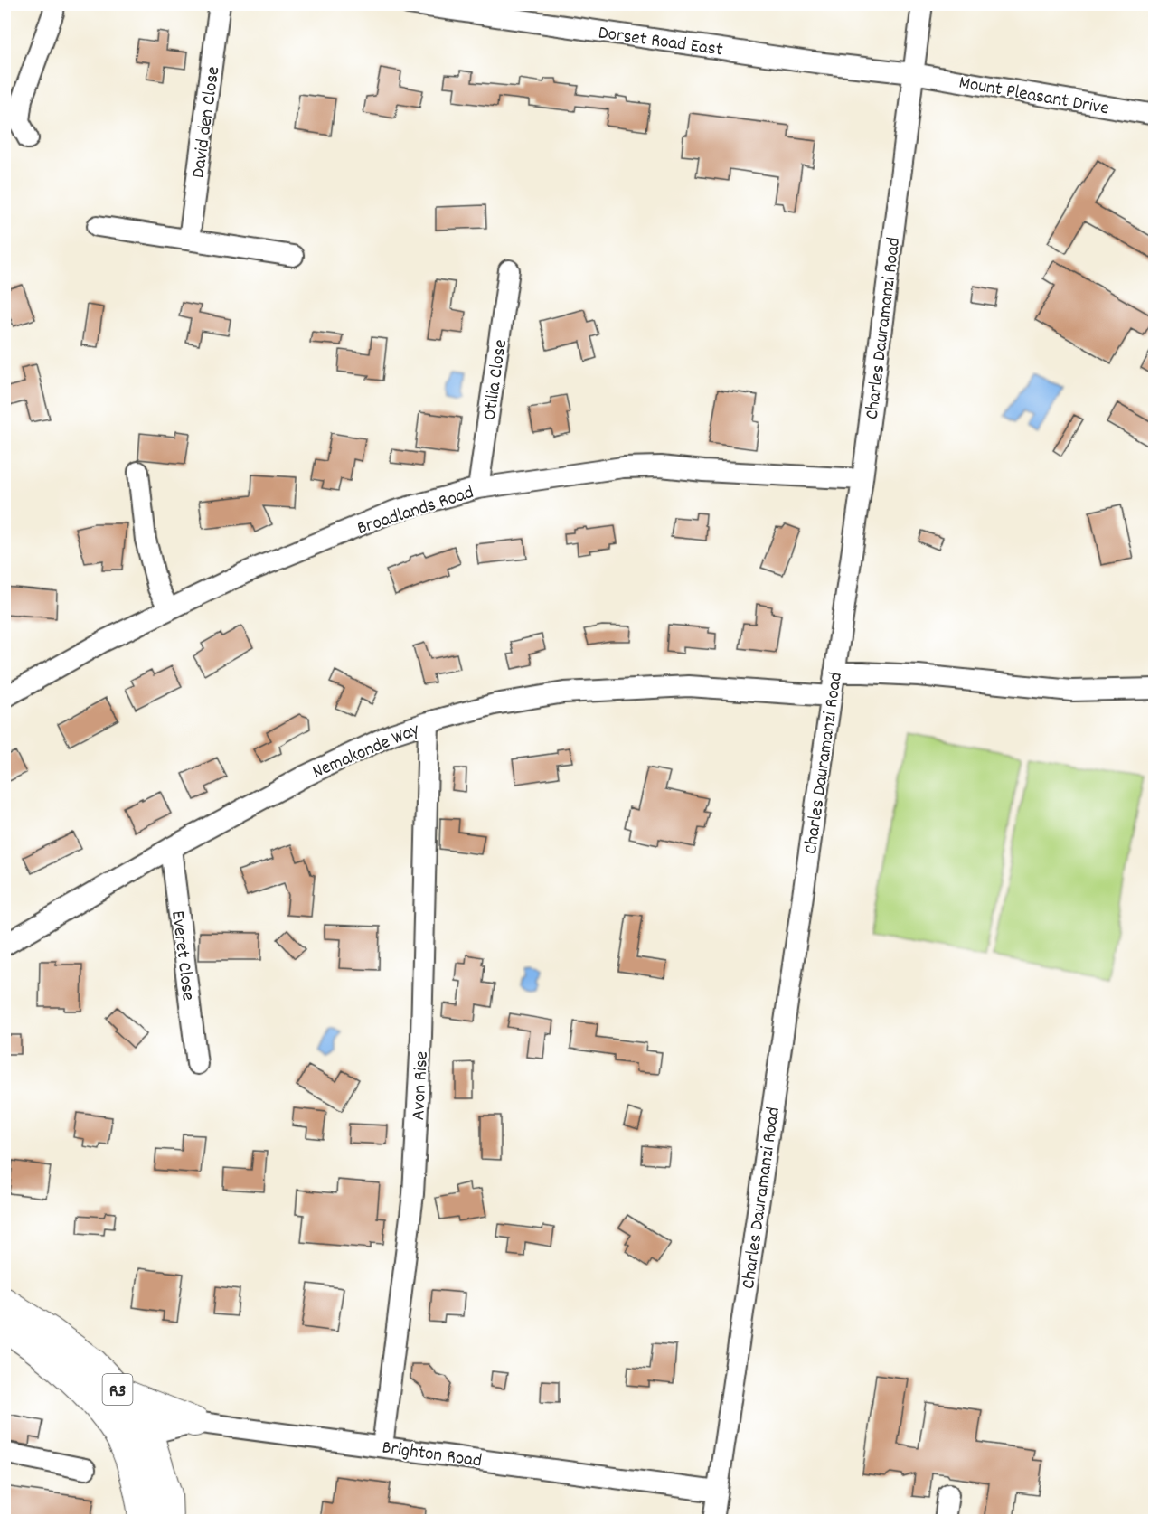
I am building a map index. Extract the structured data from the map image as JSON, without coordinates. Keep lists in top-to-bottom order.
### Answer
{
  "streets": {
    "highway": ["R3"],
    "street": [
      "Dorset Road East",
      "Mount Pleasant Drive",
      "David den Close",
      "Charles Dauramanzi Road",
      "Otilia Close",
      "Broadlands Road",
      "Nemakonde Way",
      "Everet Close",
      "Avon Rise",
      "Brighton Road"
    ]
  },
  "crossings": [
    ["Dorset Road East", "Mount Pleasant Drive"],
    ["Dorset Road East", "Charles Dauramanzi Road"],
    ["Mount Pleasant Drive", "Charles Dauramanzi Road"],
    ["Charles Dauramanzi Road", "Broadlands Road"],
    ["Charles Dauramanzi Road", "Nemakonde Way"],
    ["Charles Dauramanzi Road", "Brighton Road"],
    ["Otilia Close", "Broadlands Road"],
    ["Nemakonde Way", "Everet Close"],
    ["Nemakonde Way", "Avon Rise"],
    ["Avon Rise", "Brighton Road"],
    ["R3", "Brighton Road"]
  ]
}
